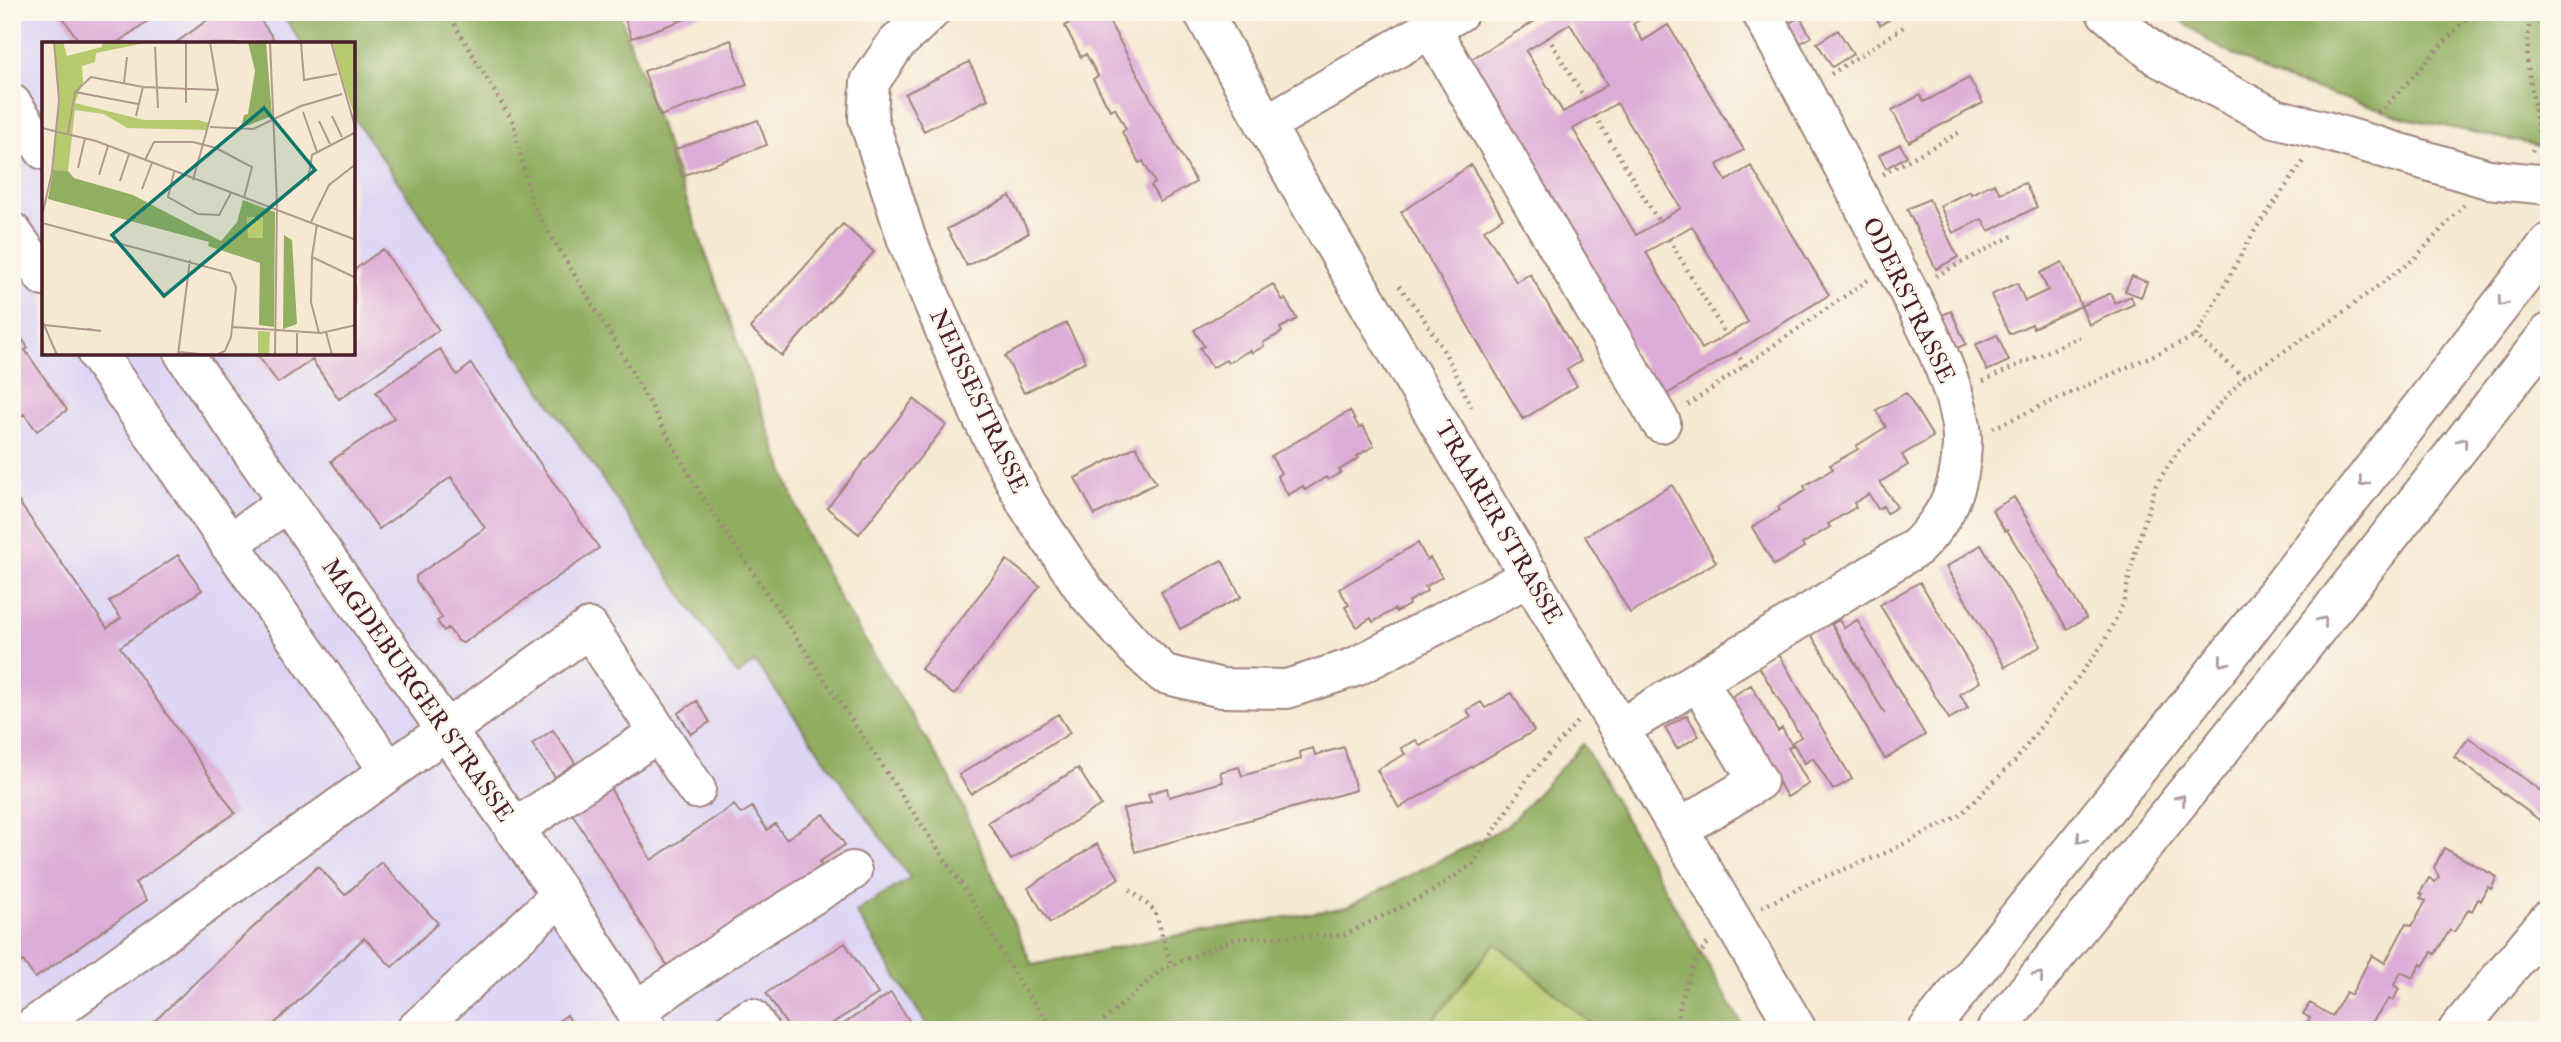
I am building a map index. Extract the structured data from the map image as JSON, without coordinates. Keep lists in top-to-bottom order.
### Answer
{
  "streets": {
    "main road": [
      "ODERSTRASSE",
      "NEISSESTRASSE",
      "TRAARER STRASSE",
      "MAGDEBURGER STRASSE"
    ]
  },
  "crossings": [
    ["ODERSTRASSE", "TRAARER STRASSE"],
    ["NEISSESTRASSE", "TRAARER STRASSE"]
  ]
}
